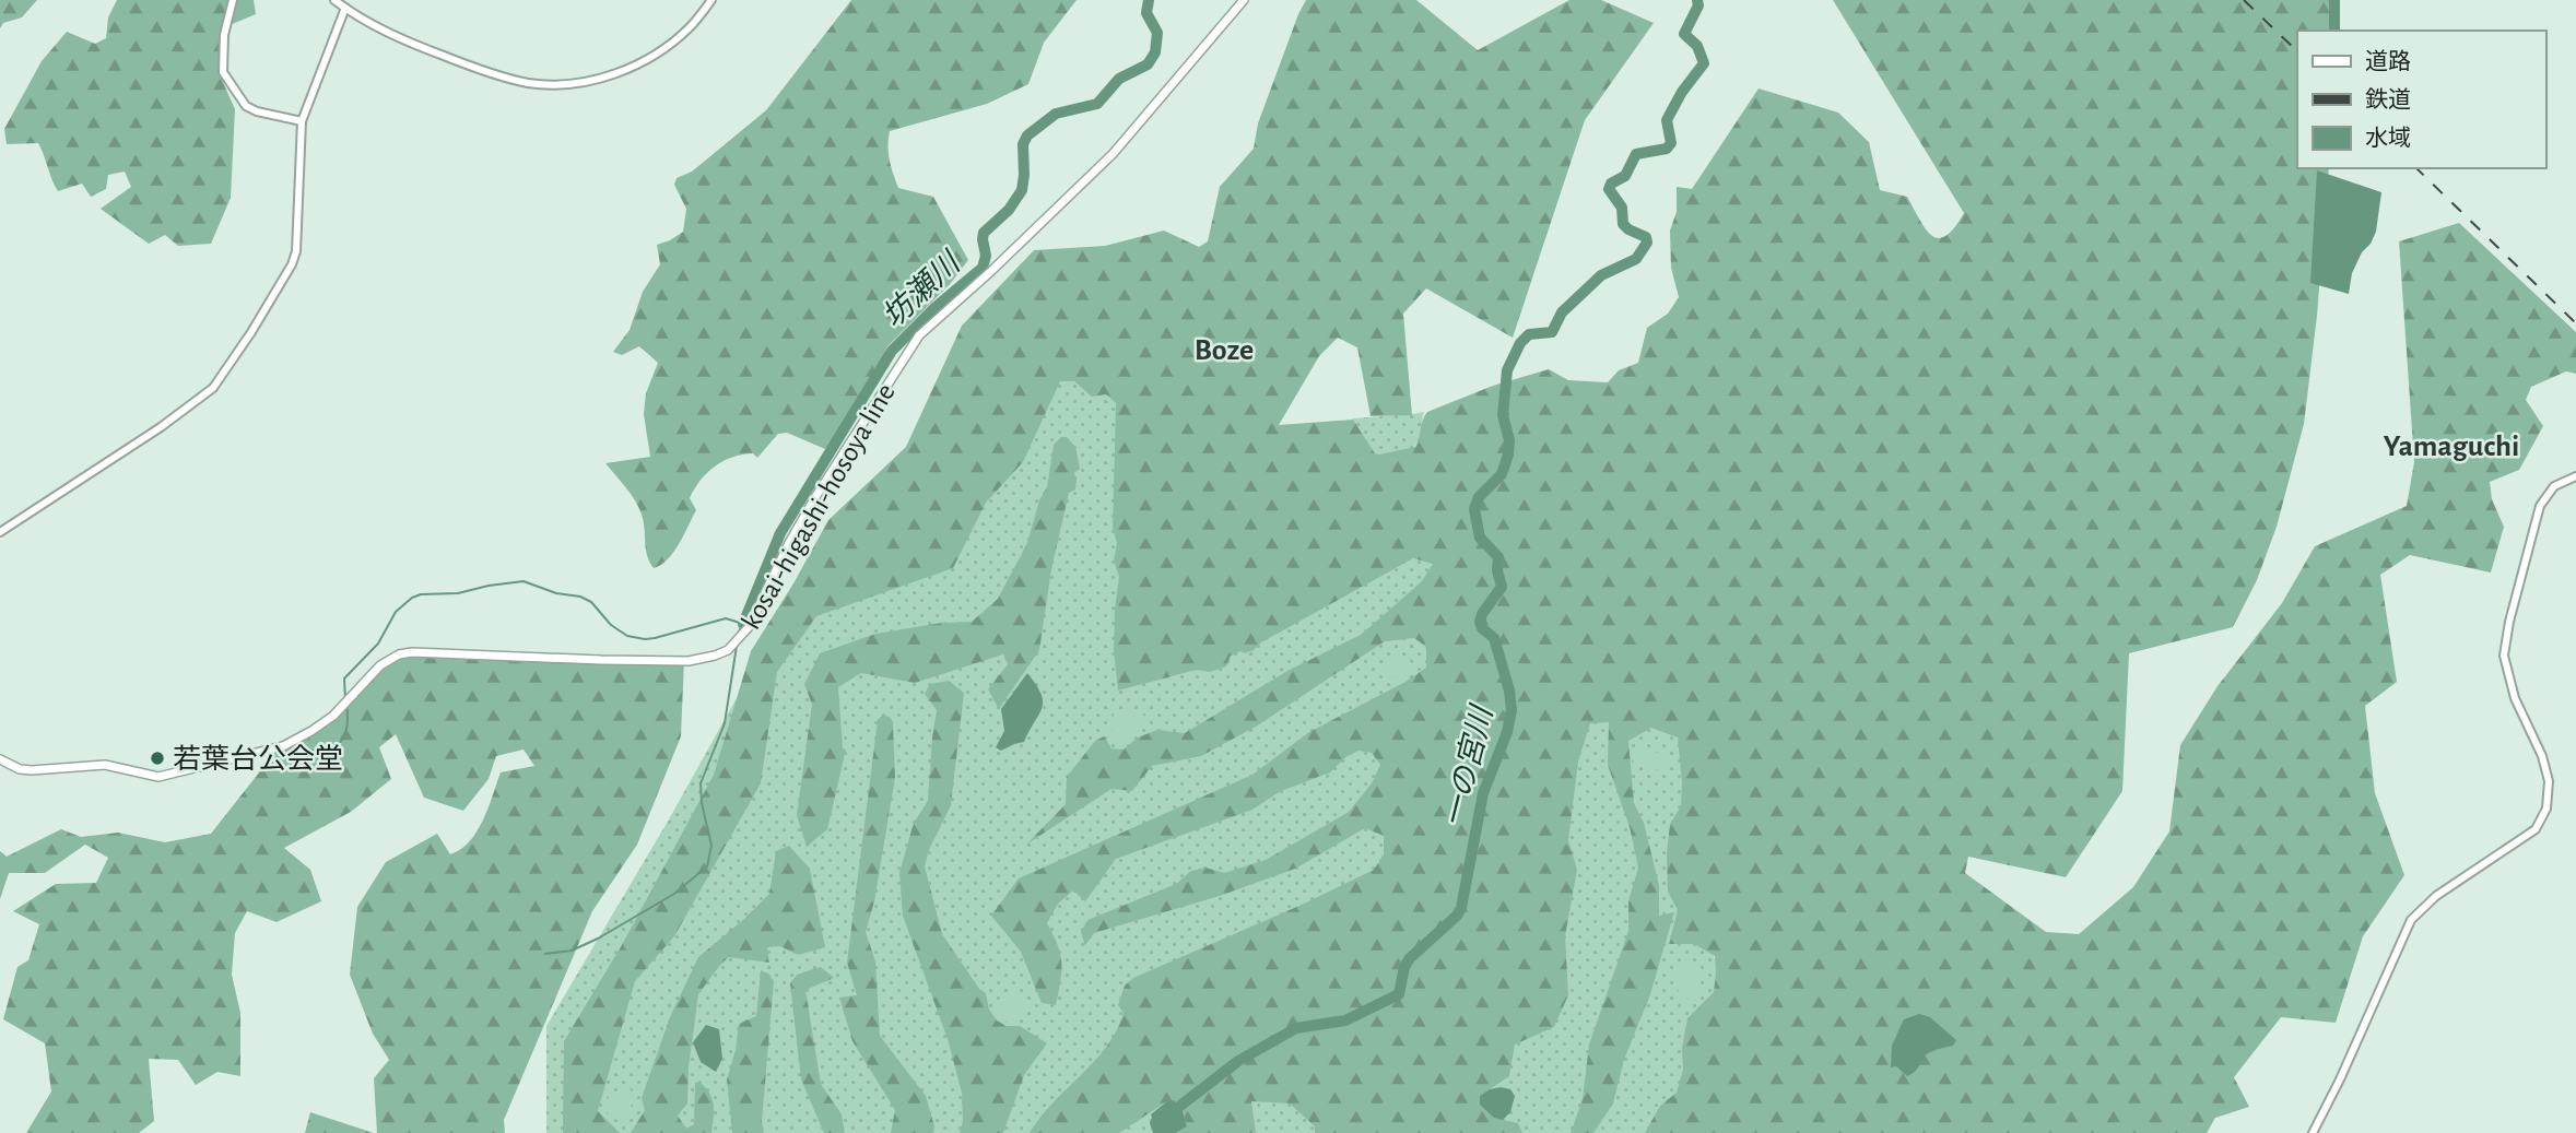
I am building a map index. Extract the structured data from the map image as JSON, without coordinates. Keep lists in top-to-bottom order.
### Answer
{
  "streets": {
    "main road": ["kosai-higashi-hosoya line"]
  },
  "districts": ["Boze", "Yamaguchi"],
  "water": ["坊瀬川", "一の宮川"],
  "places": ["若葉台公会堂"],
  "legend": ["道路", "鉄道", "水域"]
}
